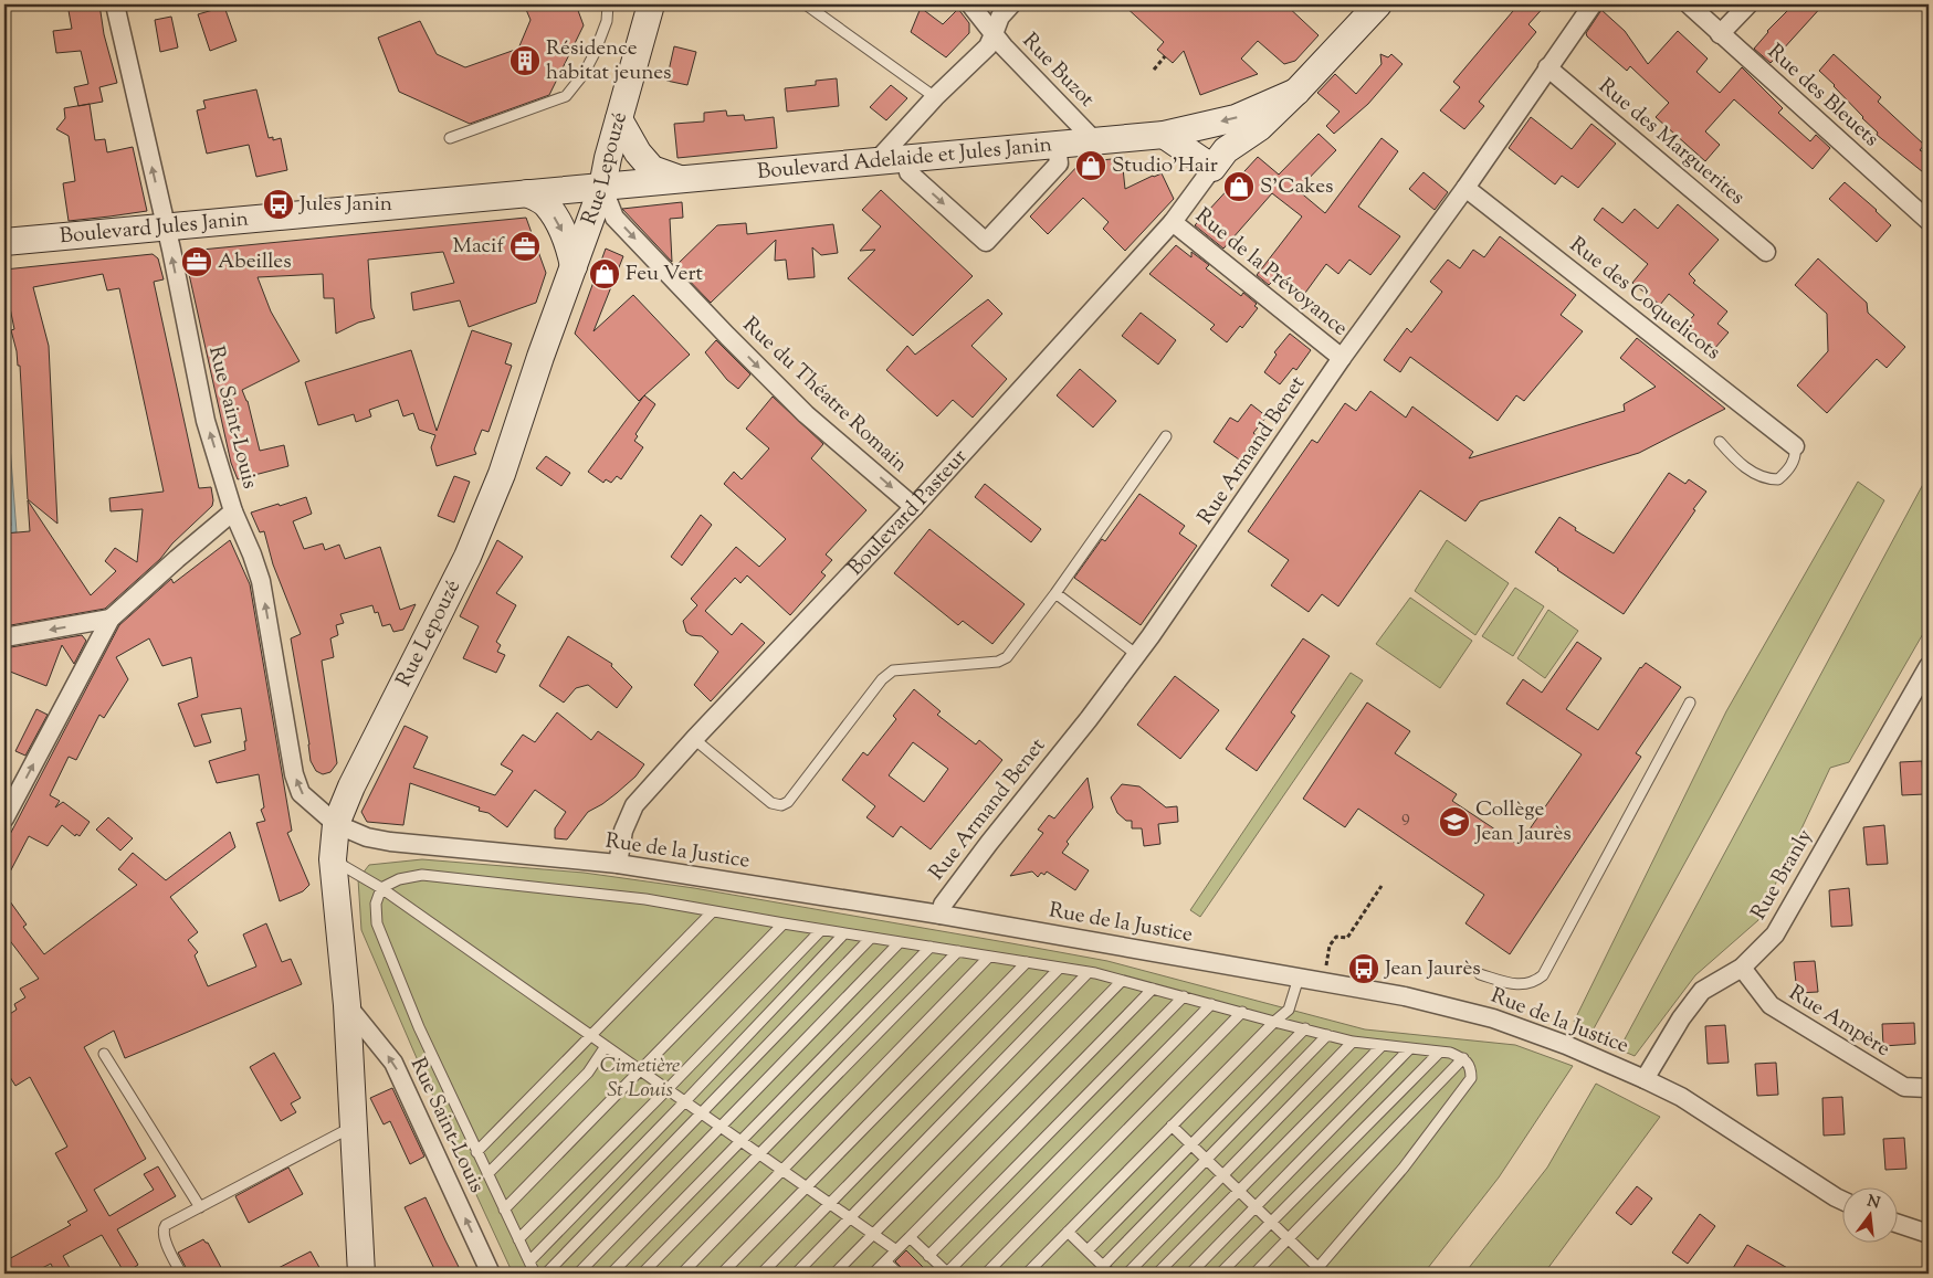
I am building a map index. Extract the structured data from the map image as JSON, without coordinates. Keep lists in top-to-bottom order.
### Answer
{
  "streets": {
    "main road": ["Boulevard Adelaide et Jules Janin", "Rue Lepouzé", "Boulevard Jules Janin"],
    "street": [
      "Rue Buzot",
      "Rue des Bleuets",
      "Rue des Marguerites",
      "Rue de la Prévoyance",
      "Rue des Coquelicots",
      "Rue du Théatre Romain",
      "Rue Saint-Louis",
      "Rue Armand Benet",
      "Boulevard Pasteur",
      "Rue de la Justice",
      "Rue Branly",
      "Rue Ampère"
    ]
  },
  "crossings": [
    ["Rue Buzot", "Boulevard Adelaide et Jules Janin"],
    ["Rue des Marguerites", "Rue Armand Benet"],
    ["Boulevard Adelaide et Jules Janin", "Rue Lepouzé"],
    ["Boulevard Adelaide et Jules Janin", "Boulevard Jules Janin"],
    ["Boulevard Adelaide et Jules Janin", "Rue du Théatre Romain"],
    ["Rue Lepouzé", "Boulevard Jules Janin"],
    ["Rue Lepouzé", "Rue du Théatre Romain"],
    ["Rue Lepouzé", "Rue Saint-Louis"],
    ["Rue Lepouzé", "Rue de la Justice"],
    ["Boulevard Jules Janin", "Rue du Théatre Romain"],
    ["Boulevard Jules Janin", "Rue Saint-Louis"],
    ["Rue de la Prévoyance", "Rue Armand Benet"],
    ["Rue de la Prévoyance", "Boulevard Pasteur"],
    ["Rue des Coquelicots", "Rue Armand Benet"],
    ["Rue du Théatre Romain", "Boulevard Pasteur"],
    ["Rue Saint-Louis", "Rue de la Justice"],
    ["Rue Armand Benet", "Rue de la Justice"],
    ["Boulevard Pasteur", "Rue de la Justice"],
    ["Rue de la Justice", "Rue Branly"],
    ["Rue Branly", "Rue Ampère"]
  ],
  "one_way": ["Rue du Théatre Romain", "Rue Saint-Louis"],
  "parks": ["Cimetière St Louis"],
  "places": {
    "building": ["Résidence habitat jeunes"],
    "shop": ["Studio'Hair", "S'Cakes", "Feu Vert"],
    "bus stop": ["Jules Janin", "Jean Jaurès"],
    "office": ["Macif", "Abeilles"],
    "school or university": ["Collège Jean Jaurès"]
  },
  "house_numbers": ["9"],
  "north": "top"
}
